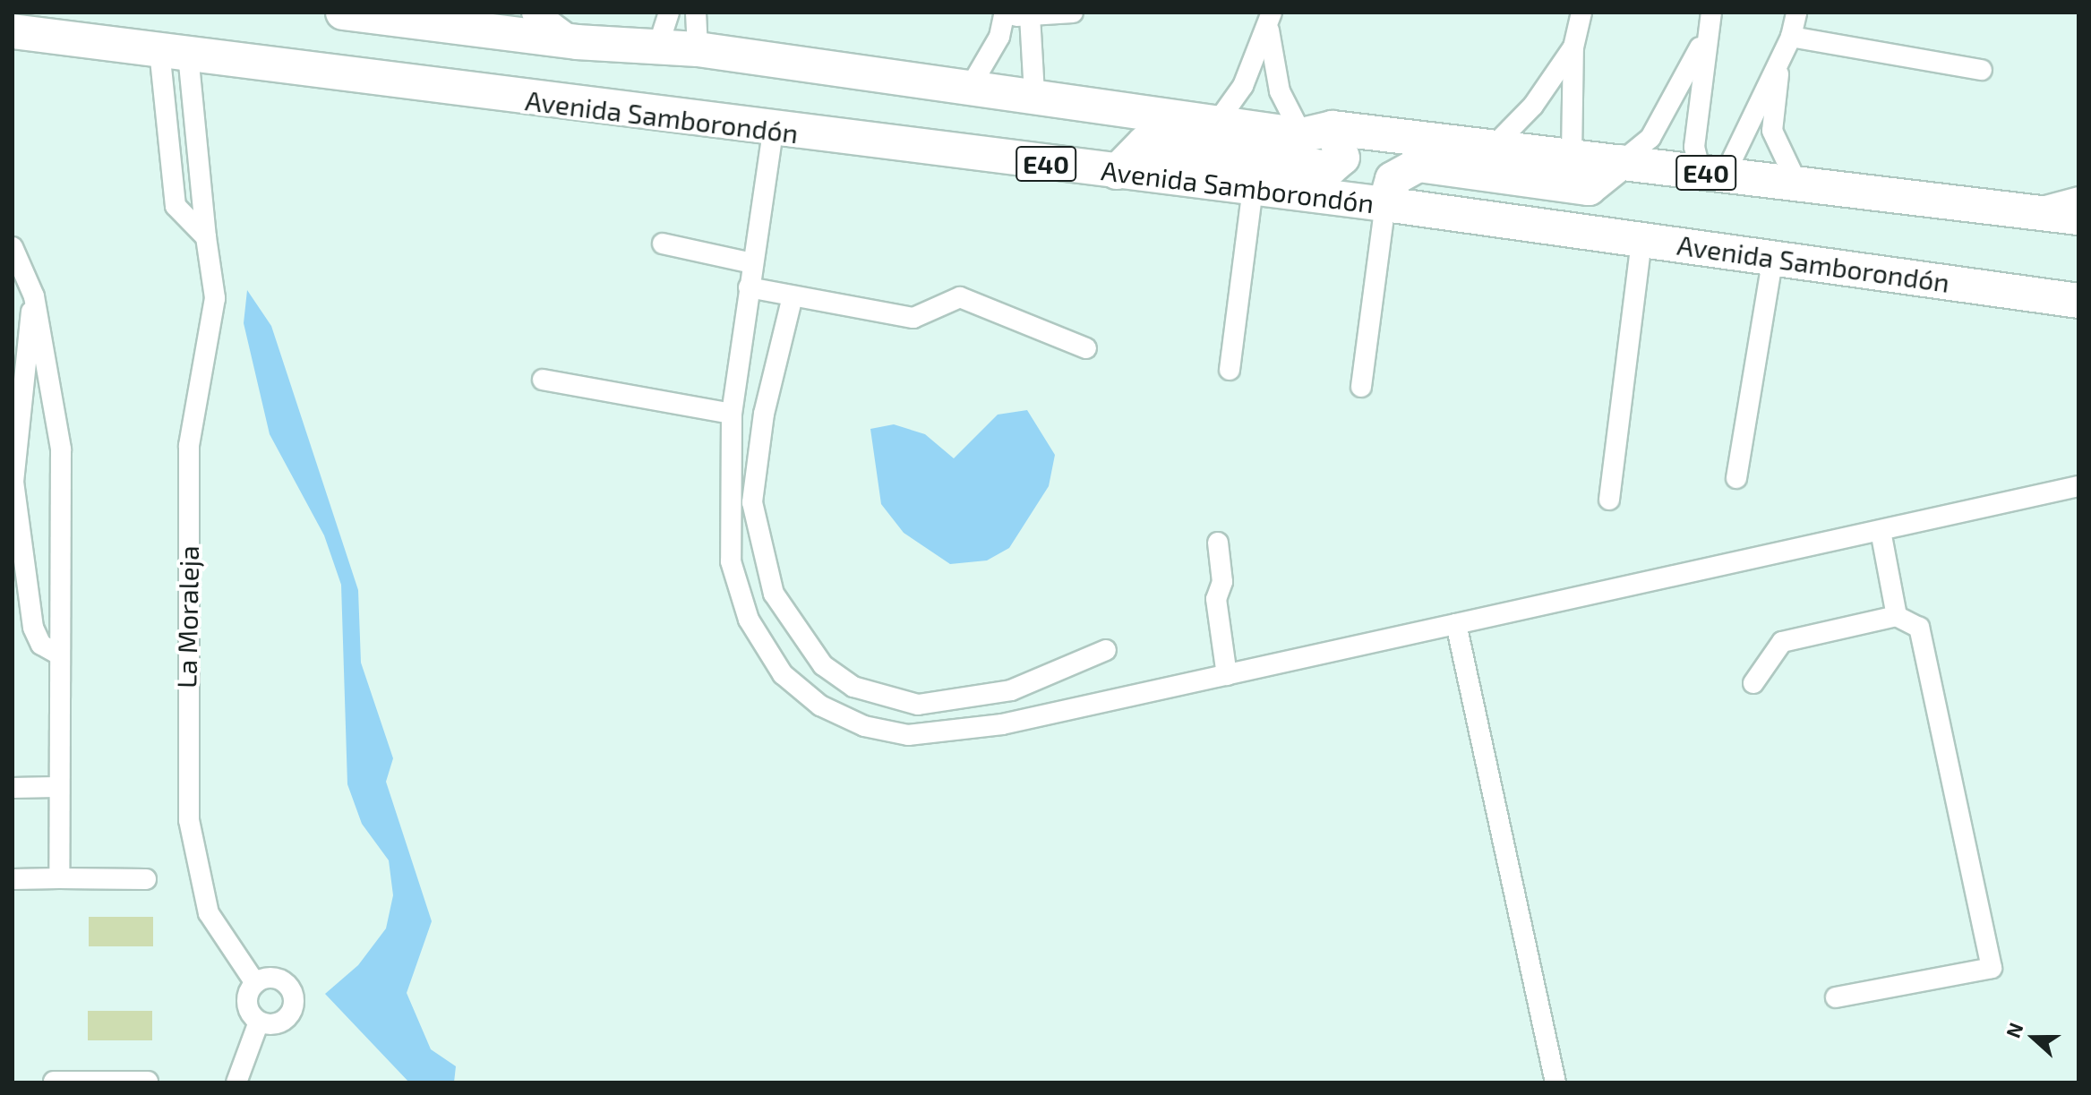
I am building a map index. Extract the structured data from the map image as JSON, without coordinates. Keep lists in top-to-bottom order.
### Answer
{
  "streets": {
    "highway": ["Avenida Samborondón", "E40"],
    "street": ["La Moraleja"]
  },
  "crossings": [
    ["Avenida Samborondón", "La Moraleja"]
  ],
  "north": "left"
}
